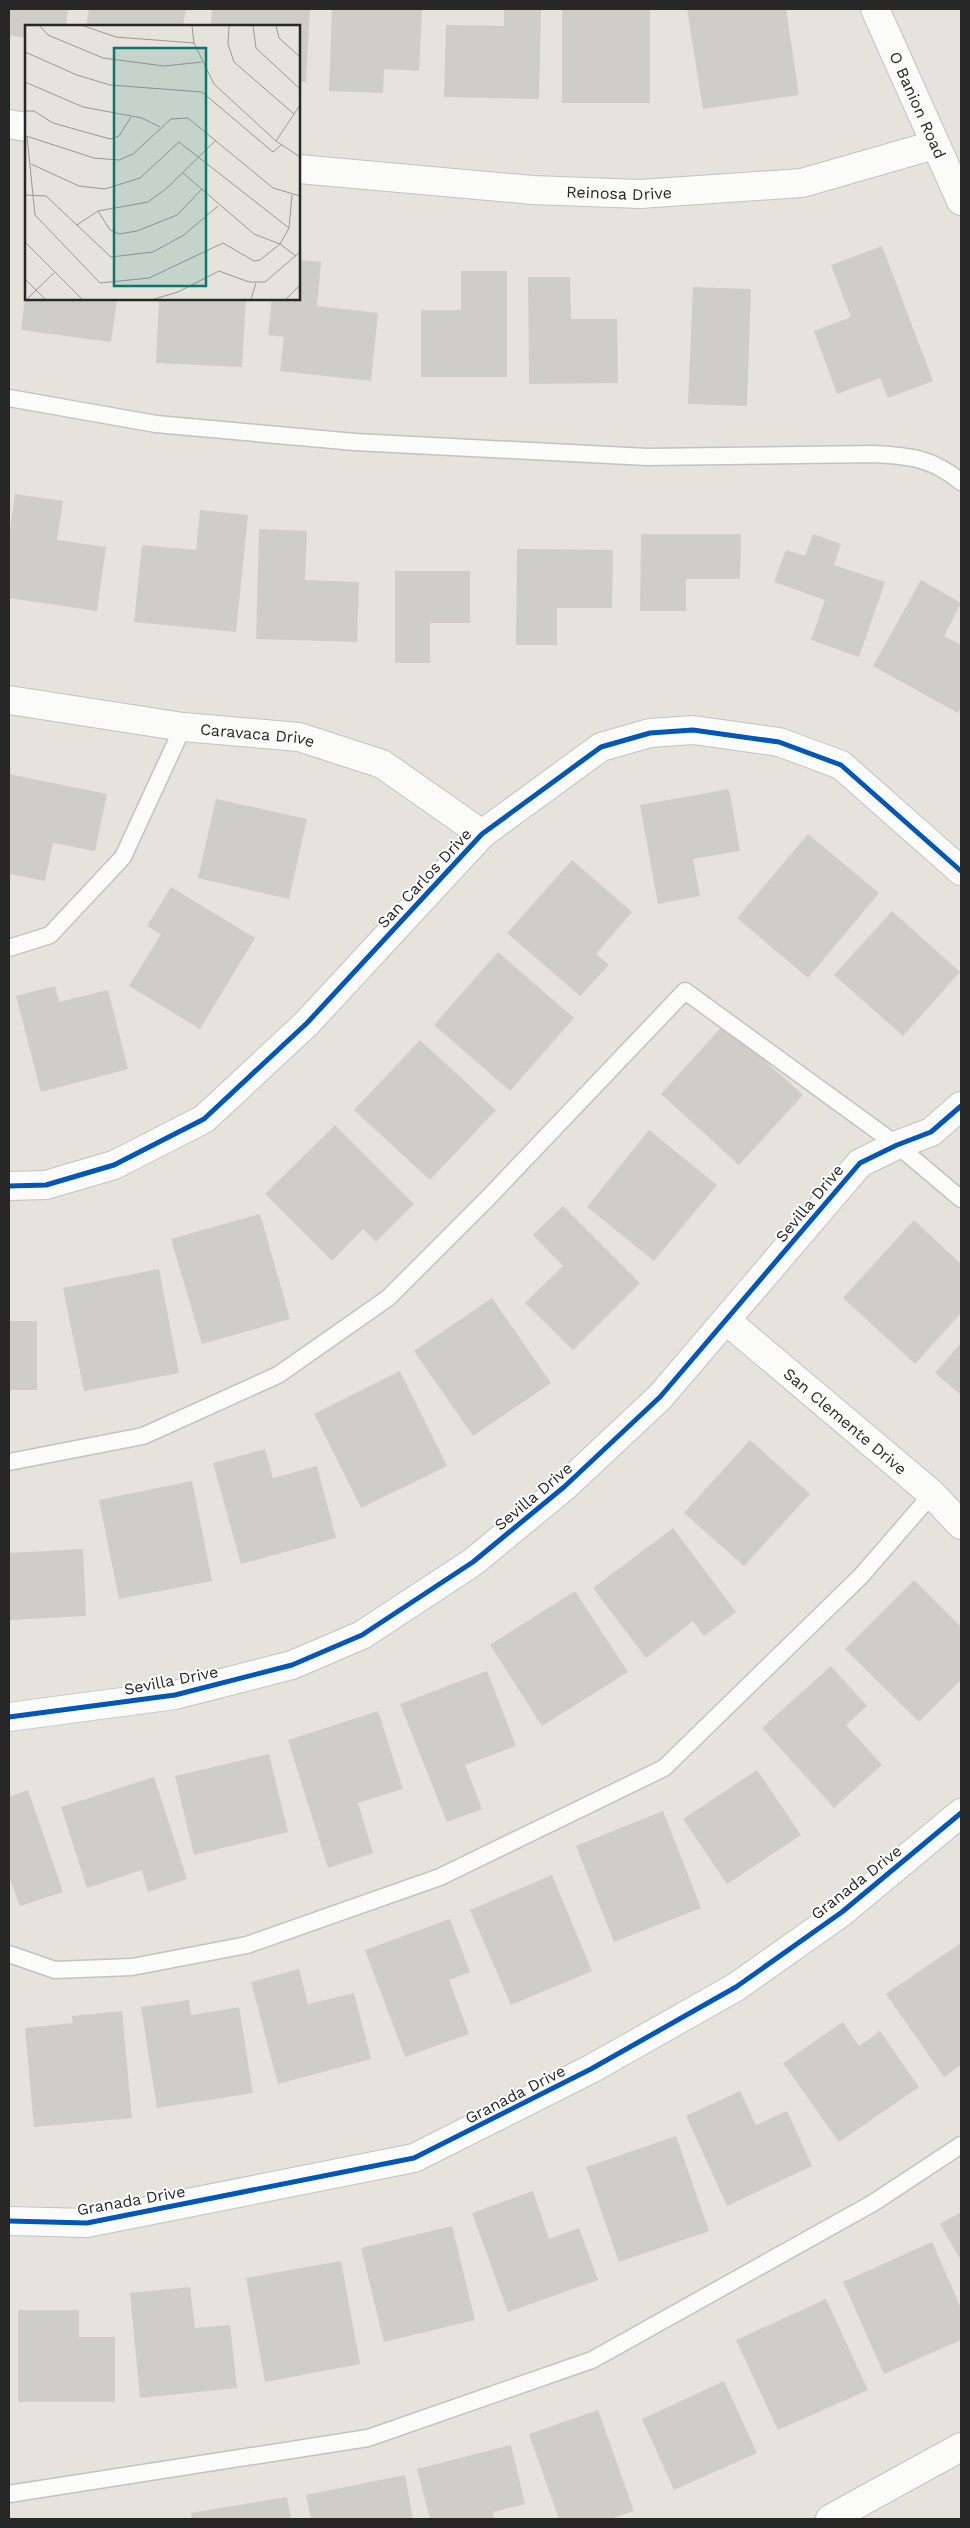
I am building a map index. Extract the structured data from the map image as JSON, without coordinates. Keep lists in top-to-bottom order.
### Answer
{
  "streets": {
    "street": [
      "O Banion Road",
      "Reinosa Drive",
      "Caravaca Drive",
      "San Carlos Drive",
      "Sevilla Drive",
      "San Clemente Drive",
      "Granada Drive"
    ]
  },
  "crossings": [
    ["O Banion Road", "Reinosa Drive"],
    ["Caravaca Drive", "San Carlos Drive"],
    ["Sevilla Drive", "San Clemente Drive"]
  ]
}
